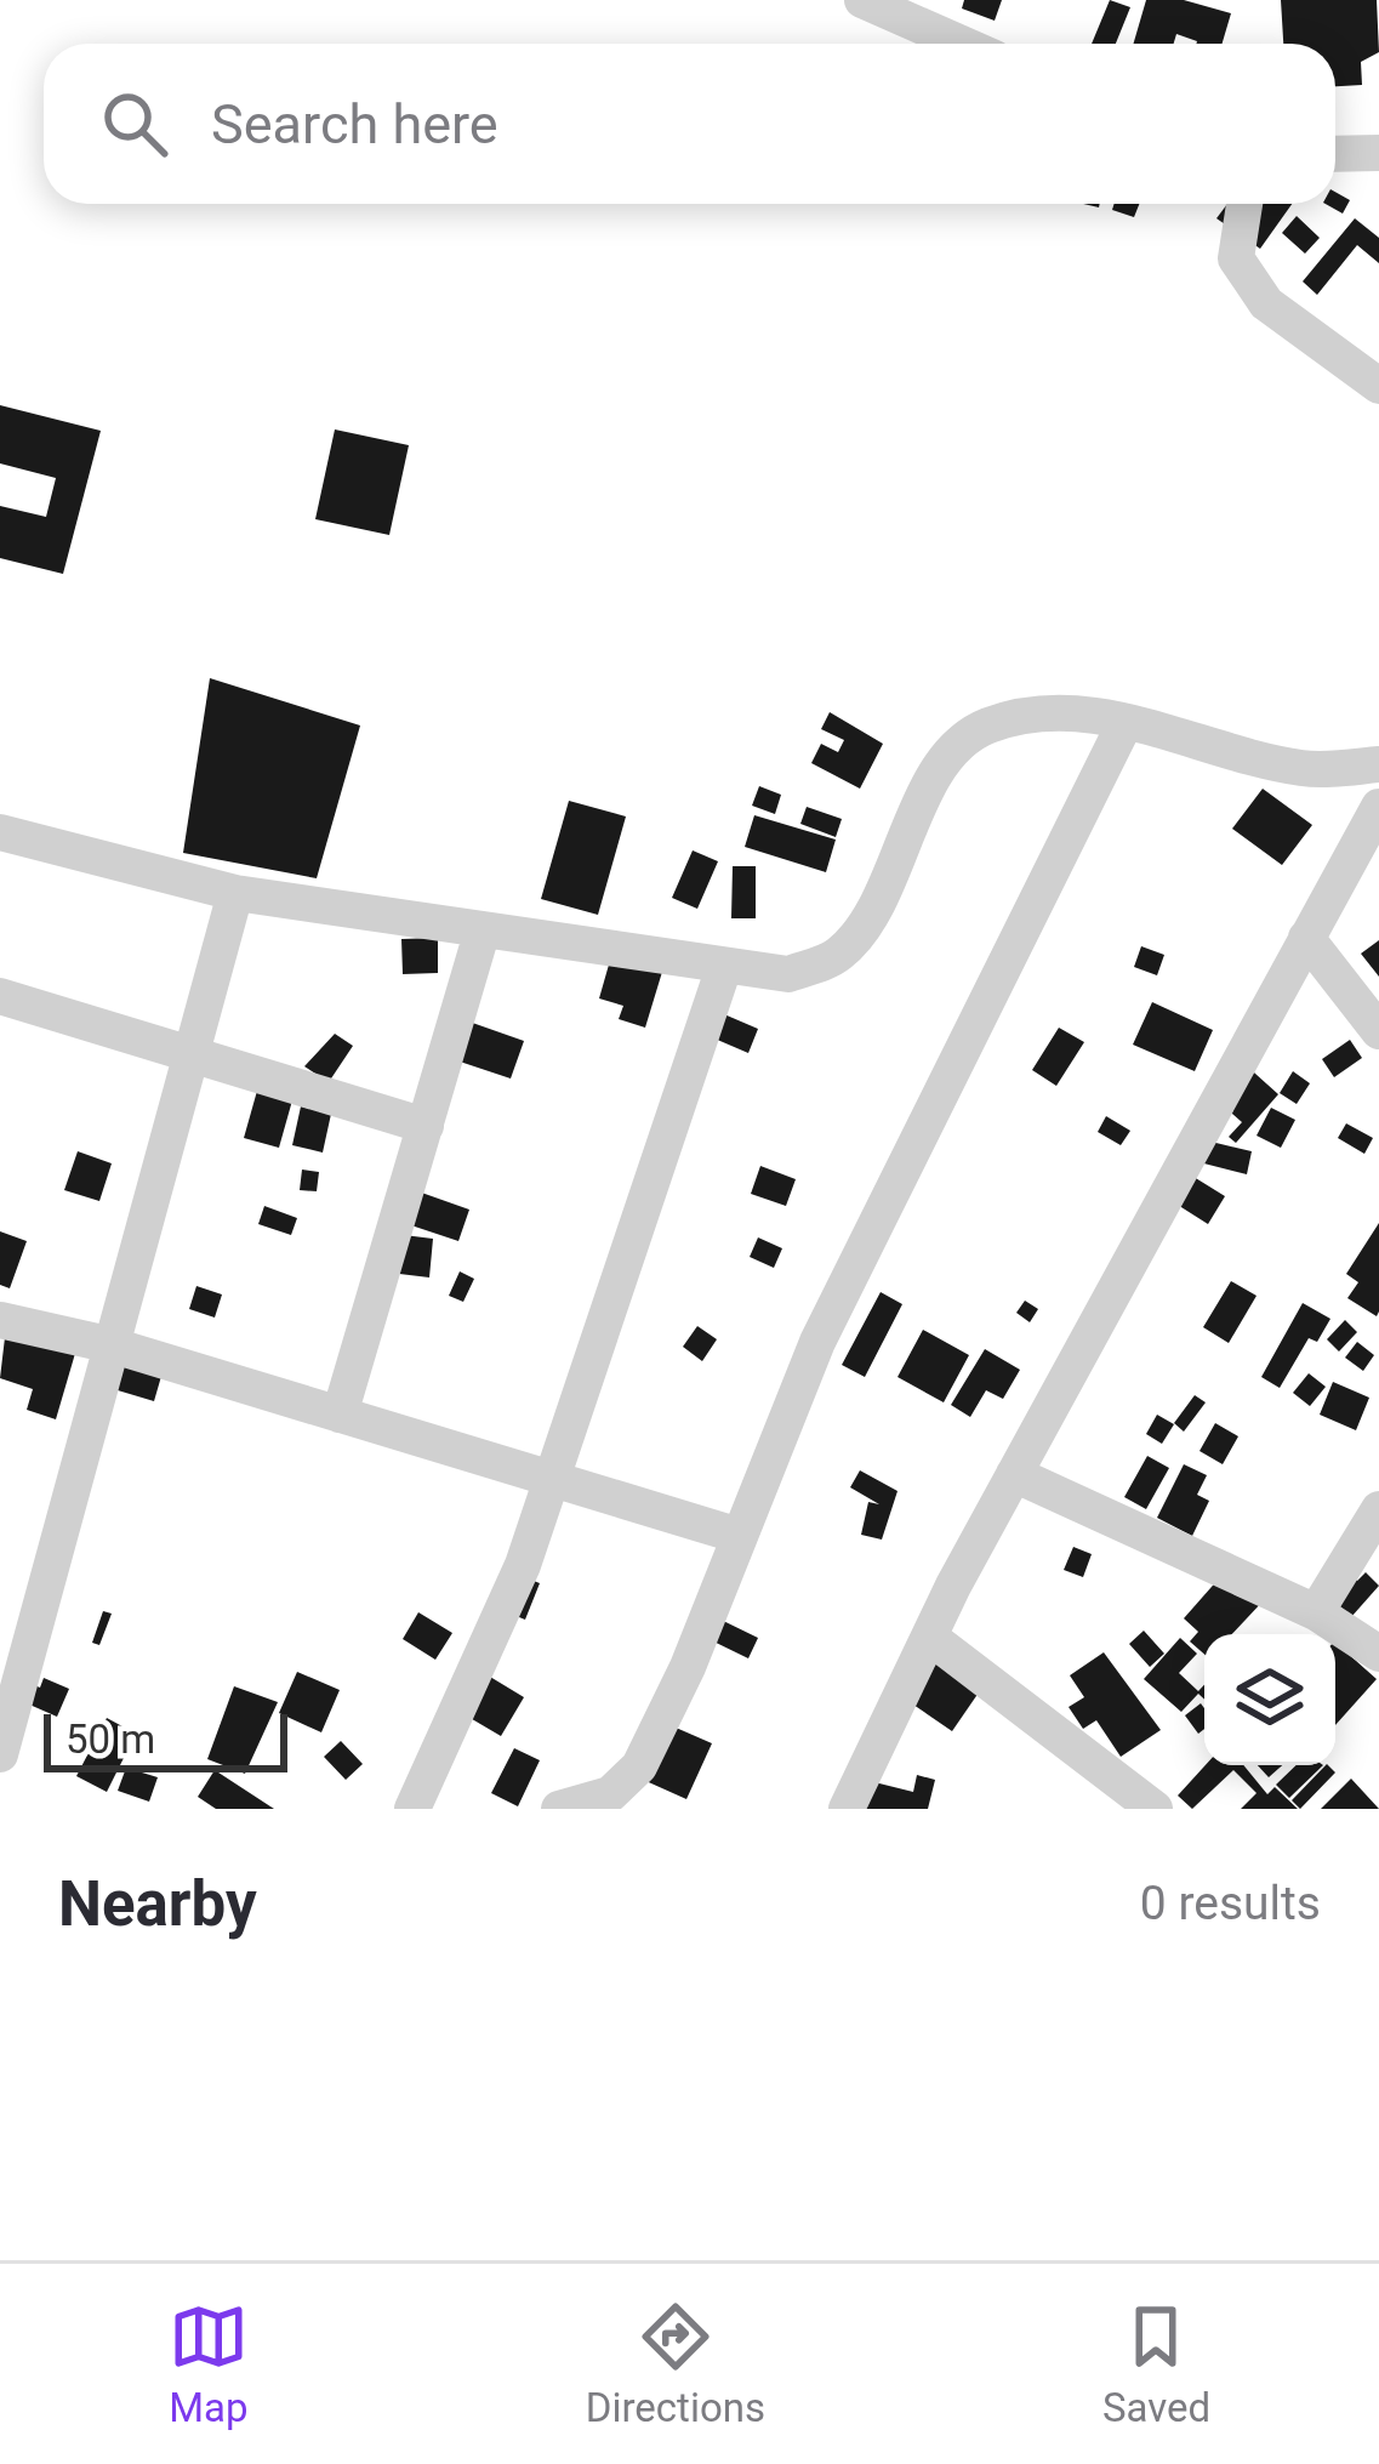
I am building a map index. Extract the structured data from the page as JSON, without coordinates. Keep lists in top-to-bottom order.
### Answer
{
  "scale_bar": "50 m",
  "page": {
    "search": "Search here",
    "scale": "50 m",
    "heading": ["Nearby", "0 results"],
    "nav": ["Map", "Directions", "Saved"]
  }
}
